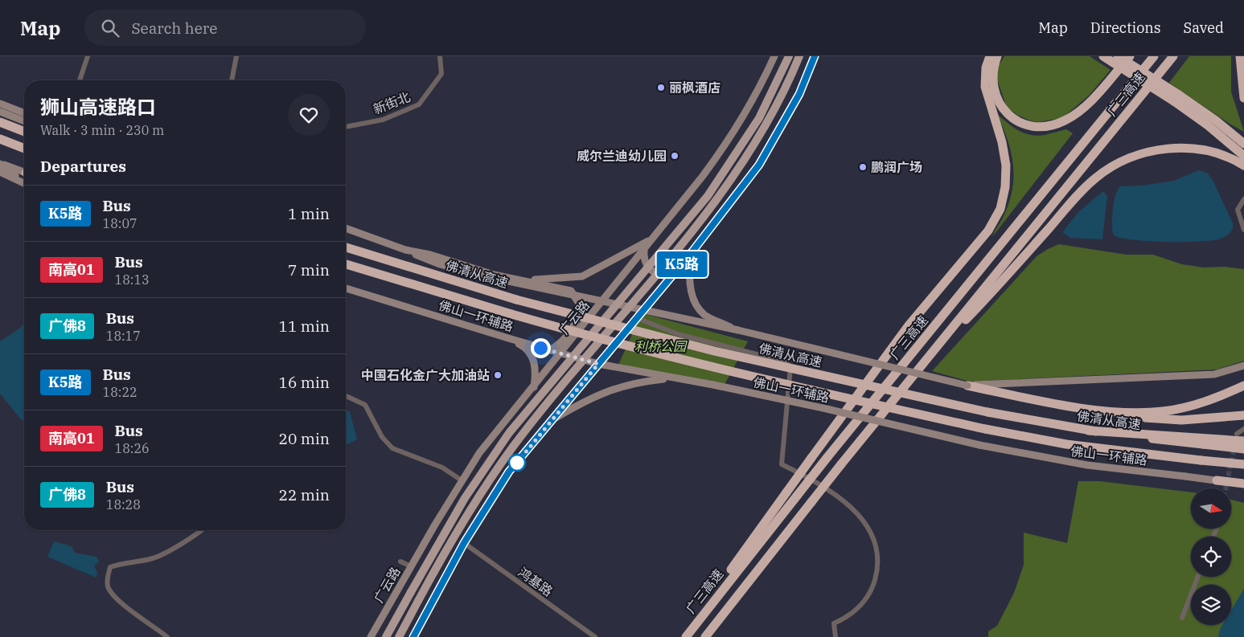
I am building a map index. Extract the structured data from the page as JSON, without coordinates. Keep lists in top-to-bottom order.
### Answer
{
  "streets": {
    "highway": ["广三高速", "佛清从高速"],
    "main road": ["佛山一环辅路", "广云路"],
    "street": ["新街北", "鸿基路"]
  },
  "crossings": [
    ["佛山一环辅路", "广云路"]
  ],
  "parks": ["利桥公园"],
  "places": [
    "丽枫酒店",
    "威尔兰迪幼儿园",
    "鹏润广场",
    "中国石化金广大加油站"
  ],
  "lines": ["bus line K5路"],
  "north": "right",
  "page": {
    "header": "Map",
    "search": "Search here",
    "nav": ["Map", "Directions", "Saved"],
    "on_map": "K5路",
    "heading": [
      ["狮山高速路口", "Walk · 3 min · 230 m"],
      "Departures"
    ],
    "list": [
      {
        "mark": "K5路",
        "name": "Bus",
        "note": "18:07",
        "value": "1 min"
      },
      {
        "mark": "南高01",
        "name": "Bus",
        "note": "18:13",
        "value": "7 min"
      },
      {
        "mark": "广佛8",
        "name": "Bus",
        "note": "18:17",
        "value": "11 min"
      },
      {
        "mark": "K5路",
        "name": "Bus",
        "note": "18:22",
        "value": "16 min"
      },
      {
        "mark": "南高01",
        "name": "Bus",
        "note": "18:26",
        "value": "20 min"
      },
      {
        "mark": "广佛8",
        "name": "Bus",
        "note": "18:28",
        "value": "22 min"
      }
    ]
  }
}
